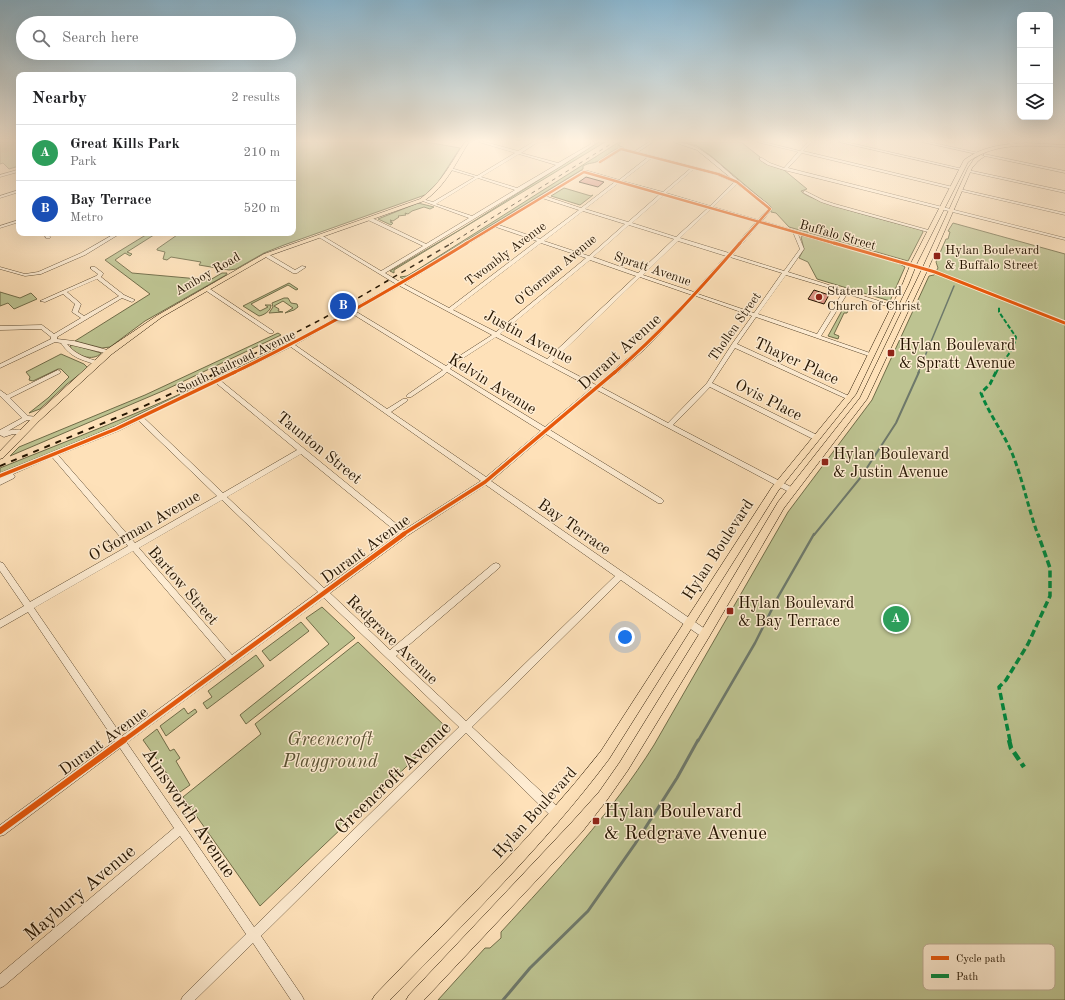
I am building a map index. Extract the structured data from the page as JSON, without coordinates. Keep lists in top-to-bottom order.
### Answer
{
  "streets": {
    "main road": ["Amboy Road", "Hylan Boulevard"],
    "street": [
      "Buffalo Street",
      "Twombly Avenue",
      "Spratt Avenue",
      "O'Gorman Avenue",
      "Thollen Street",
      "Justin Avenue",
      "Durant Avenue",
      "Thayer Place",
      "South Railroad Avenue",
      "Kelvin Avenue",
      "Ovis Place",
      "Taunton Street",
      "Bay Terrace",
      "Bartow Street",
      "Redgrave Avenue",
      "Greencroft Avenue",
      "Ainsworth Avenue",
      "Maybury Avenue"
    ]
  },
  "crossings": [
    ["Buffalo Street", "O'Gorman Avenue"],
    ["Buffalo Street", "Thollen Street"],
    ["Buffalo Street", "Durant Avenue"],
    ["Buffalo Street", "Hylan Boulevard"],
    ["Twombly Avenue", "Spratt Avenue"],
    ["Twombly Avenue", "Justin Avenue"],
    ["Spratt Avenue", "O'Gorman Avenue"],
    ["Spratt Avenue", "Thollen Street"],
    ["Spratt Avenue", "Durant Avenue"],
    ["Spratt Avenue", "South Railroad Avenue"],
    ["Spratt Avenue", "Hylan Boulevard"],
    ["O'Gorman Avenue", "Justin Avenue"],
    ["O'Gorman Avenue", "Kelvin Avenue"],
    ["O'Gorman Avenue", "Taunton Street"],
    ["O'Gorman Avenue", "Bay Terrace"],
    ["O'Gorman Avenue", "Bartow Street"],
    ["O'Gorman Avenue", "Redgrave Avenue"],
    ["O'Gorman Avenue", "Ainsworth Avenue"],
    ["Amboy Road", "Justin Avenue"],
    ["Thollen Street", "Justin Avenue"],
    ["Thollen Street", "Thayer Place"],
    ["Thollen Street", "Ovis Place"],
    ["Justin Avenue", "Durant Avenue"],
    ["Justin Avenue", "South Railroad Avenue"],
    ["Justin Avenue", "Hylan Boulevard"],
    ["Durant Avenue", "Kelvin Avenue"],
    ["Durant Avenue", "Taunton Street"],
    ["Durant Avenue", "Bay Terrace"],
    ["Durant Avenue", "Bartow Street"],
    ["Durant Avenue", "Redgrave Avenue"],
    ["Durant Avenue", "Ainsworth Avenue"],
    ["Thayer Place", "Hylan Boulevard"],
    ["South Railroad Avenue", "Kelvin Avenue"],
    ["South Railroad Avenue", "Taunton Street"],
    ["South Railroad Avenue", "Bay Terrace"],
    ["South Railroad Avenue", "Bartow Street"],
    ["South Railroad Avenue", "Redgrave Avenue"],
    ["Ovis Place", "Hylan Boulevard"],
    ["Bay Terrace", "Hylan Boulevard"],
    ["Bay Terrace", "Greencroft Avenue"],
    ["Hylan Boulevard", "Redgrave Avenue"],
    ["Redgrave Avenue", "Greencroft Avenue"],
    ["Greencroft Avenue", "Ainsworth Avenue"],
    ["Ainsworth Avenue", "Maybury Avenue"]
  ],
  "parks": ["Greencroft Playground"],
  "places": {
    "transit": [
      "Hylan Boulevard & Buffalo Street",
      "Hylan Boulevard & Spratt Avenue",
      "Hylan Boulevard & Justin Avenue",
      "Hylan Boulevard & Bay Terrace",
      "Hylan Boulevard & Redgrave Avenue"
    ],
    "other": ["Staten Island Church of Christ"]
  },
  "legend": ["Cycle path", "Path"],
  "page": {
    "map_buttons": ["+", "−"],
    "search": "Search here",
    "heading": ["Nearby", "2 results"],
    "list": [
      {
        "mark": "A",
        "name": "Great Kills Park",
        "note": "Park",
        "value": "210 m"
      },
      {
        "mark": "B",
        "name": "Bay Terrace",
        "note": "Metro",
        "value": "520 m"
      }
    ],
    "pins": ["B", "A"]
  }
}
